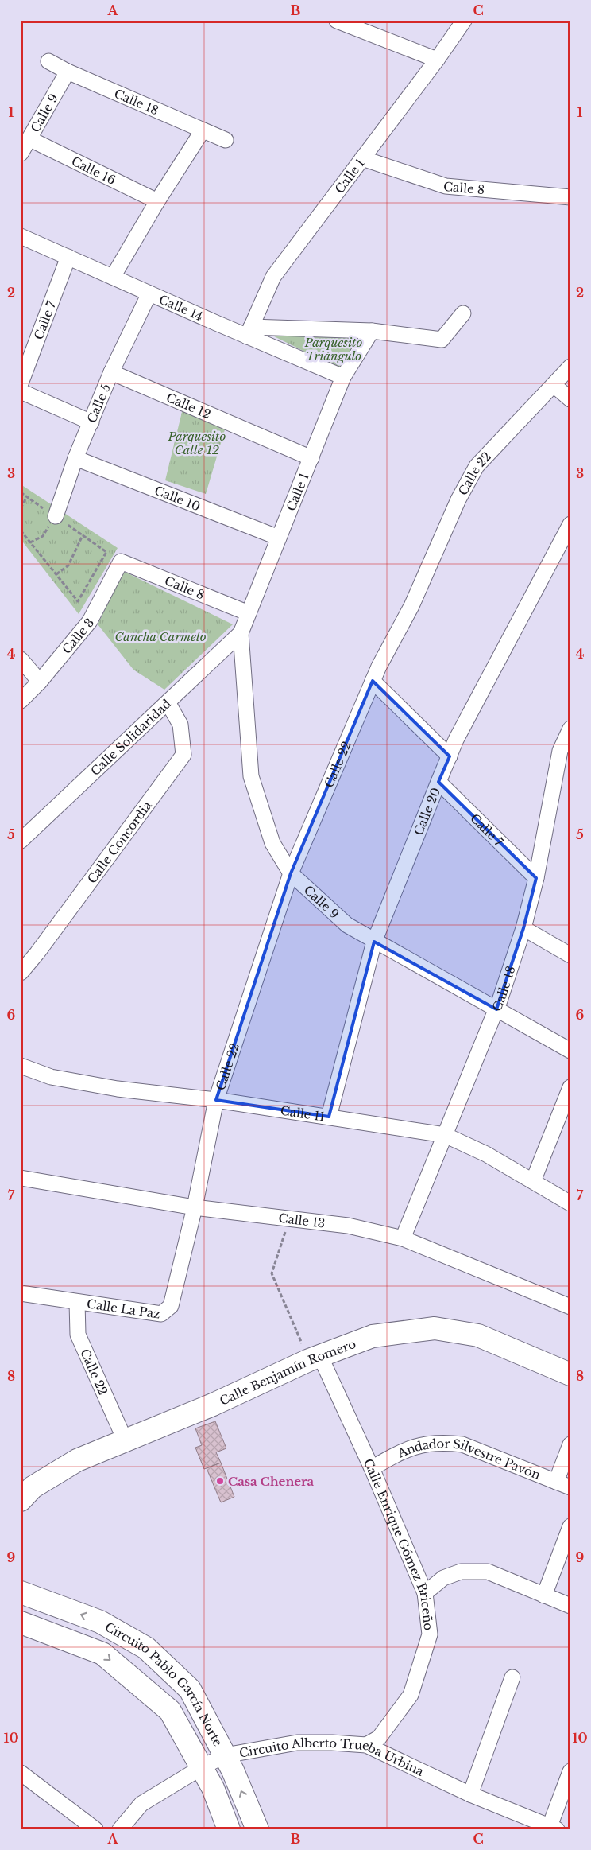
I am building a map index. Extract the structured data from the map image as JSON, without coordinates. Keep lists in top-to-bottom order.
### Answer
{
  "streets": {
    "street": [
      "Calle 18",
      "Calle 9",
      "Calle 16",
      "Calle 1",
      "Calle 8",
      "Calle 14",
      "Calle 7",
      "Calle 5",
      "Calle 12",
      "Calle 22",
      "Calle 10",
      "Calle 3",
      "Calle Solidaridad",
      "Calle 20",
      "Calle Concordia",
      "Calle 11",
      "Calle 13",
      "Calle La Paz",
      "Calle Benjamín Romero",
      "Andador Silvestre Pavón",
      "Calle Enrique Gómez Briceño",
      "Circuito Pablo García Norte",
      "Circuito Alberto Trueba Urbina"
    ]
  },
  "crossings": [
    ["Calle 18", "Calle 9"],
    ["Calle 18", "Calle 7"],
    ["Calle 18", "Calle 11"],
    ["Calle 18", "Calle 13"],
    ["Calle 9", "Calle 16"],
    ["Calle 9", "Calle 1"],
    ["Calle 9", "Calle 22"],
    ["Calle 9", "Calle Solidaridad"],
    ["Calle 9", "Calle 20"],
    ["Calle 1", "Calle 8"],
    ["Calle 1", "Calle 14"],
    ["Calle 1", "Calle 12"],
    ["Calle 1", "Calle 10"],
    ["Calle 1", "Calle Solidaridad"],
    ["Calle 8", "Calle 3"],
    ["Calle 14", "Calle 7"],
    ["Calle 14", "Calle 5"],
    ["Calle 7", "Calle 20"],
    ["Calle 5", "Calle 12"],
    ["Calle 5", "Calle 10"],
    ["Calle 22", "Calle 11"],
    ["Calle 22", "Calle 13"],
    ["Calle 22", "Calle La Paz"],
    ["Calle 22", "Calle Benjamín Romero"],
    ["Calle Solidaridad", "Calle Concordia"],
    ["Calle 20", "Calle 11"],
    ["Calle 13", "Calle La Paz"],
    ["Calle Benjamín Romero", "Calle Enrique Gómez Briceño"],
    ["Andador Silvestre Pavón", "Calle Enrique Gómez Briceño"],
    ["Calle Enrique Gómez Briceño", "Circuito Alberto Trueba Urbina"],
    ["Circuito Pablo García Norte", "Circuito Alberto Trueba Urbina"]
  ],
  "parks": ["Parquesito Triángulo", "Parquesito Calle 12", "Cancha Carmelo"],
  "places": ["Casa Chenera"],
  "grid": {
    "columns": ["A", "B", "C"],
    "rows": [
      "1",
      "2",
      "3",
      "4",
      "5",
      "6",
      "7",
      "8",
      "9",
      "10"
    ]
  }
}
